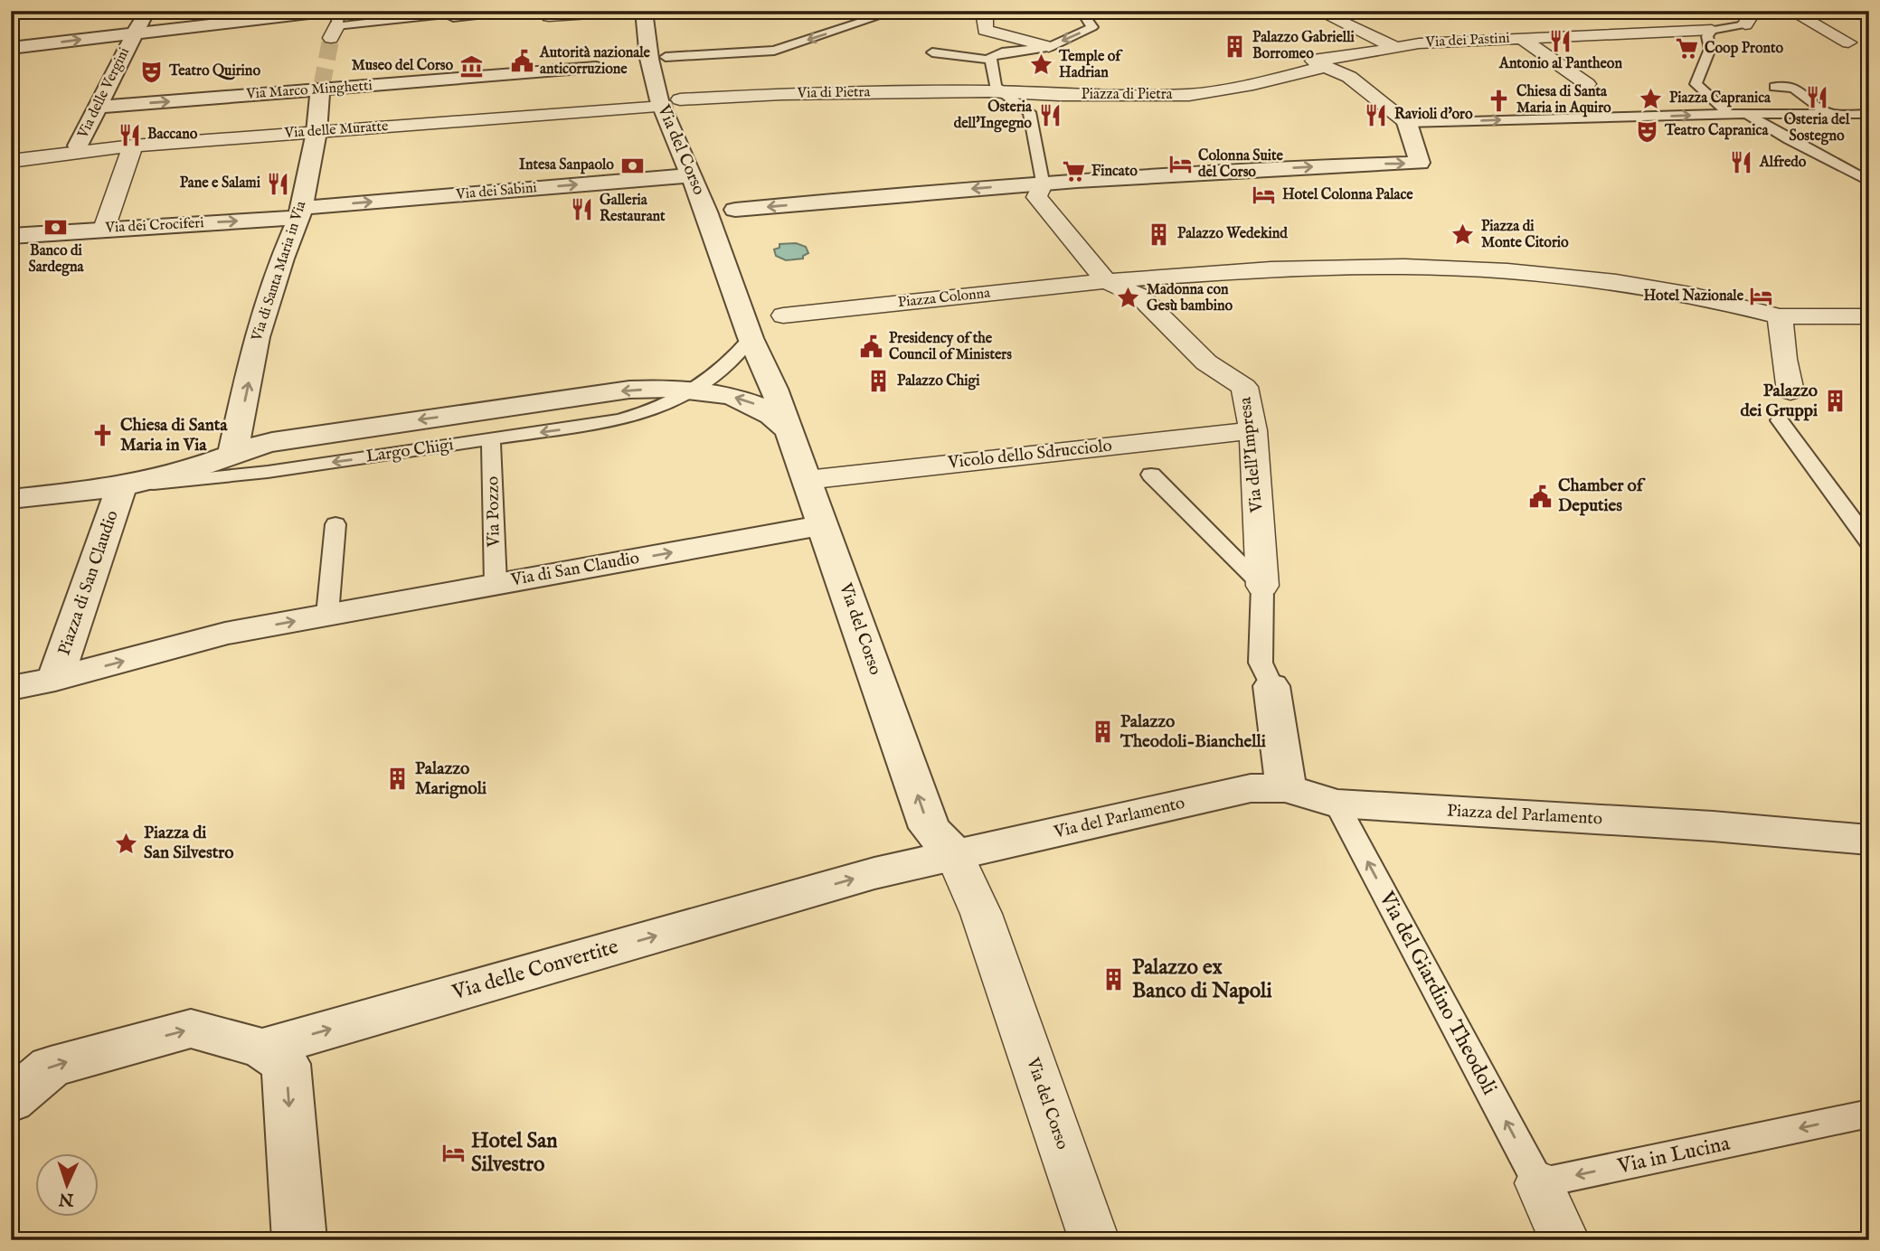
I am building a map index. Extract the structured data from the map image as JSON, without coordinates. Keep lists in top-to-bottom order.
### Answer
{
  "streets": {
    "street": [
      "Via dei Pastini",
      "Via Marco Minghetti",
      "Via delle Vergini",
      "Via di Pietra",
      "Piazza di Pietra",
      "Via delle Muratte",
      "Via del Corso",
      "Via dei Sabini",
      "Via dei Crociferi",
      "Via di Santa Maria in Via",
      "Piazza Colonna",
      "Largo Chigi",
      "Vicolo dello Sdrucciolo",
      "Via dell'Impresa",
      "Via di San Claudio",
      "Piazza di San Claudio",
      "Piazza del Parlamento",
      "Via del Parlamento",
      "Via delle Convertite"
    ],
    "lane": ["Via Pozzo", "Via del Giardino Theodoli", "Via in Lucina"]
  },
  "crossings": [
    ["Via dei Pastini", "Piazza di Pietra"],
    ["Via Marco Minghetti", "Via delle Vergini"],
    ["Via Marco Minghetti", "Via di Santa Maria in Via"],
    ["Via delle Vergini", "Via delle Muratte"],
    ["Via di Pietra", "Piazza di Pietra"],
    ["Via di Pietra", "Via delle Muratte"],
    ["Via di Pietra", "Via del Corso"],
    ["Via delle Muratte", "Via del Corso"],
    ["Via delle Muratte", "Via di Santa Maria in Via"],
    ["Via del Corso", "Via dei Sabini"],
    ["Via del Corso", "Largo Chigi"],
    ["Via del Corso", "Vicolo dello Sdrucciolo"],
    ["Via del Corso", "Via di San Claudio"],
    ["Via del Corso", "Via del Parlamento"],
    ["Via del Corso", "Via delle Convertite"],
    ["Via dei Sabini", "Via dei Crociferi"],
    ["Via dei Sabini", "Via di Santa Maria in Via"],
    ["Via dei Crociferi", "Via di Santa Maria in Via"],
    ["Via di Santa Maria in Via", "Largo Chigi"],
    ["Piazza Colonna", "Via dell'Impresa"],
    ["Largo Chigi", "Via Pozzo"],
    ["Largo Chigi", "Piazza di San Claudio"],
    ["Vicolo dello Sdrucciolo", "Via dell'Impresa"],
    ["Via Pozzo", "Via di San Claudio"],
    ["Via di San Claudio", "Piazza di San Claudio"],
    ["Piazza del Parlamento", "Via del Parlamento"],
    ["Piazza del Parlamento", "Via del Giardino Theodoli"],
    ["Via del Parlamento", "Via delle Convertite"],
    ["Via del Giardino Theodoli", "Via in Lucina"]
  ],
  "one_way": [
    "Largo Chigi",
    "Via di San Claudio",
    "Via delle Convertite",
    "Via del Giardino Theodoli",
    "Via in Lucina"
  ],
  "places": {
    "restaurant": [
      "Antonio al Pantheon",
      "Osteria del Sostegno",
      "Ravioli d'oro",
      "Osteria dell'Ingegno",
      "Baccano",
      "Alfredo",
      "Pane e Salami",
      "Galleria Restaurant"
    ],
    "building": [
      "Palazzo Gabrielli Borromeo",
      "Palazzo Wedekind",
      "Palazzo Chigi",
      "Palazzo dei Gruppi",
      "Palazzo Theodoli-Bianchelli",
      "Palazzo Marignoli",
      "Palazzo ex Banco di Napoli"
    ],
    "supermarket": ["Coop Pronto", "Fincato"],
    "public building": ["Autorità nazionale anticorruzione", "Presidency of the Council of Ministers", "Chamber of Deputies"],
    "place": [
      "Temple of Hadrian",
      "Piazza Capranica",
      "Piazza di Monte Citorio",
      "Madonna con Gesù bambino",
      "Piazza di San Silvestro"
    ],
    "museum": ["Museo del Corso"],
    "theatre": ["Teatro Quirino", "Teatro Capranica"],
    "church": ["Chiesa di Santa Maria in Aquiro", "Chiesa di Santa Maria in Via"],
    "hotel": [
      "Colonna Suite del Corso",
      "Hotel Colonna Palace",
      "Hotel Nazionale",
      "Hotel San Silvestro"
    ],
    "bank": ["Intesa Sanpaolo", "Banco di Sardegna"]
  },
  "north": "bottom"
}
